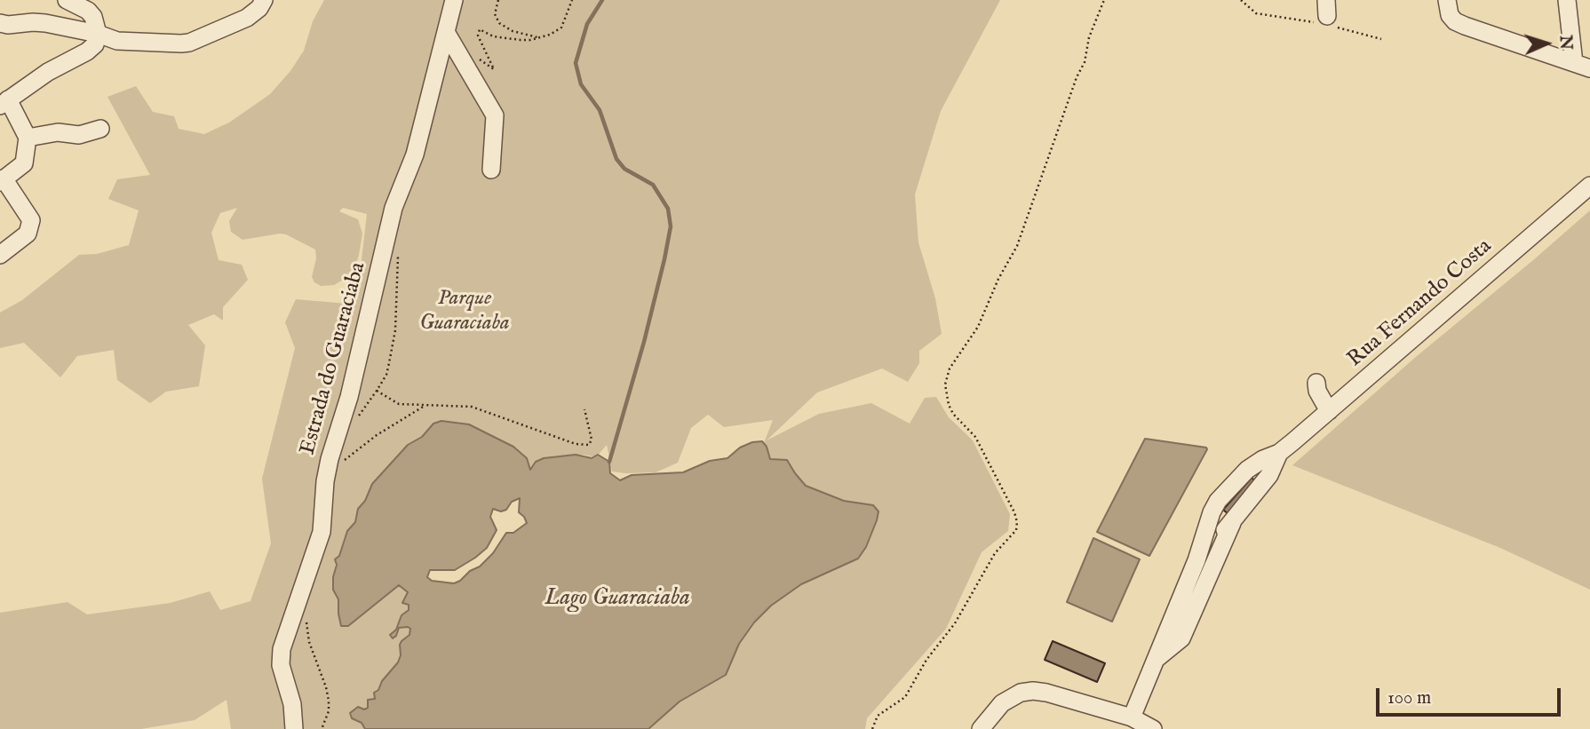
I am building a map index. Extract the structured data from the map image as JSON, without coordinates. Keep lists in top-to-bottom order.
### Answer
{
  "streets": {
    "street": ["Rua Fernando Costa", "Estrada do Guaraciaba"]
  },
  "water": ["Lago Guaraciaba"],
  "parks": ["Parque Guaraciaba"],
  "scale_bar": "100 m",
  "north": "right"
}
